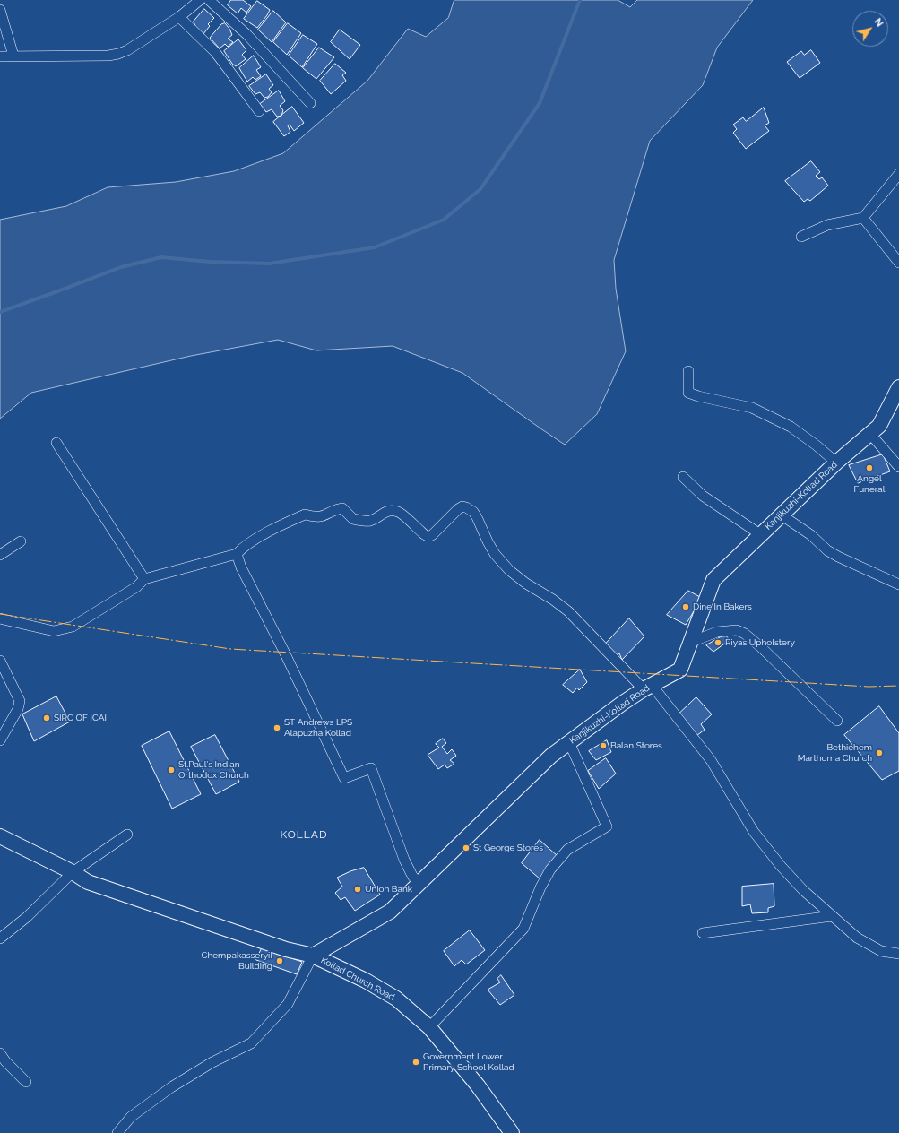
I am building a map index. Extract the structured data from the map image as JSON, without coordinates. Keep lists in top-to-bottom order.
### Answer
{
  "streets": {
    "main road": ["Kanjikuzhi-Kollad Road", "Kollad Church Road"]
  },
  "crossings": [
    ["Kanjikuzhi-Kollad Road", "Kollad Church Road"]
  ],
  "districts": ["KOLLAD"],
  "places": [
    "Angel Funeral",
    "Dine In Bakers",
    "Riyas Upholstery",
    "SIRC OF ICAI",
    "ST Andrews LPS Alapuzha Kollad",
    "Balan Stores",
    "Bethiehem Marthoma Church",
    "St.Paul's Indian Orthodox Church",
    "St George Stores",
    "Union Bank",
    "Chempakasseryil Building",
    "Government Lower Primary School Kollad"
  ],
  "north": "top right"
}
